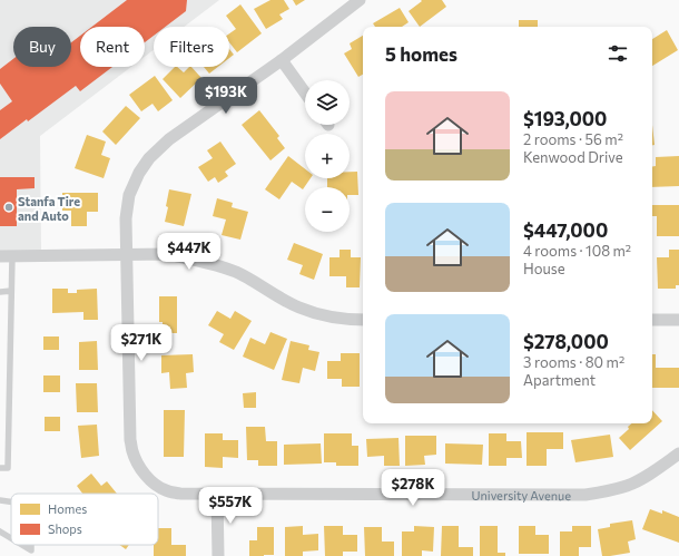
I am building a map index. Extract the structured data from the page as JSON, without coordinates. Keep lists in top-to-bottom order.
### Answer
{
  "streets": {
    "street": ["University Avenue"]
  },
  "places": ["Stanfa Tire and Auto"],
  "legend": ["Homes", "Shops"],
  "page": {
    "chip": ["Buy", "Rent", "Filters"],
    "heading": "5 homes",
    "price": [
      "$193K",
      "$447K",
      "$271K",
      "$278K",
      "$557K"
    ],
    "map_buttons": ["+", "−"],
    "list": [
      {
        "name": "$193,000",
        "note": "2 rooms · 56 m² · Kenwood Drive"
      },
      {
        "name": "$447,000",
        "note": "4 rooms · 108 m² · House"
      },
      {
        "name": "$278,000",
        "note": "3 rooms · 80 m² · Apartment"
      }
    ]
  }
}
